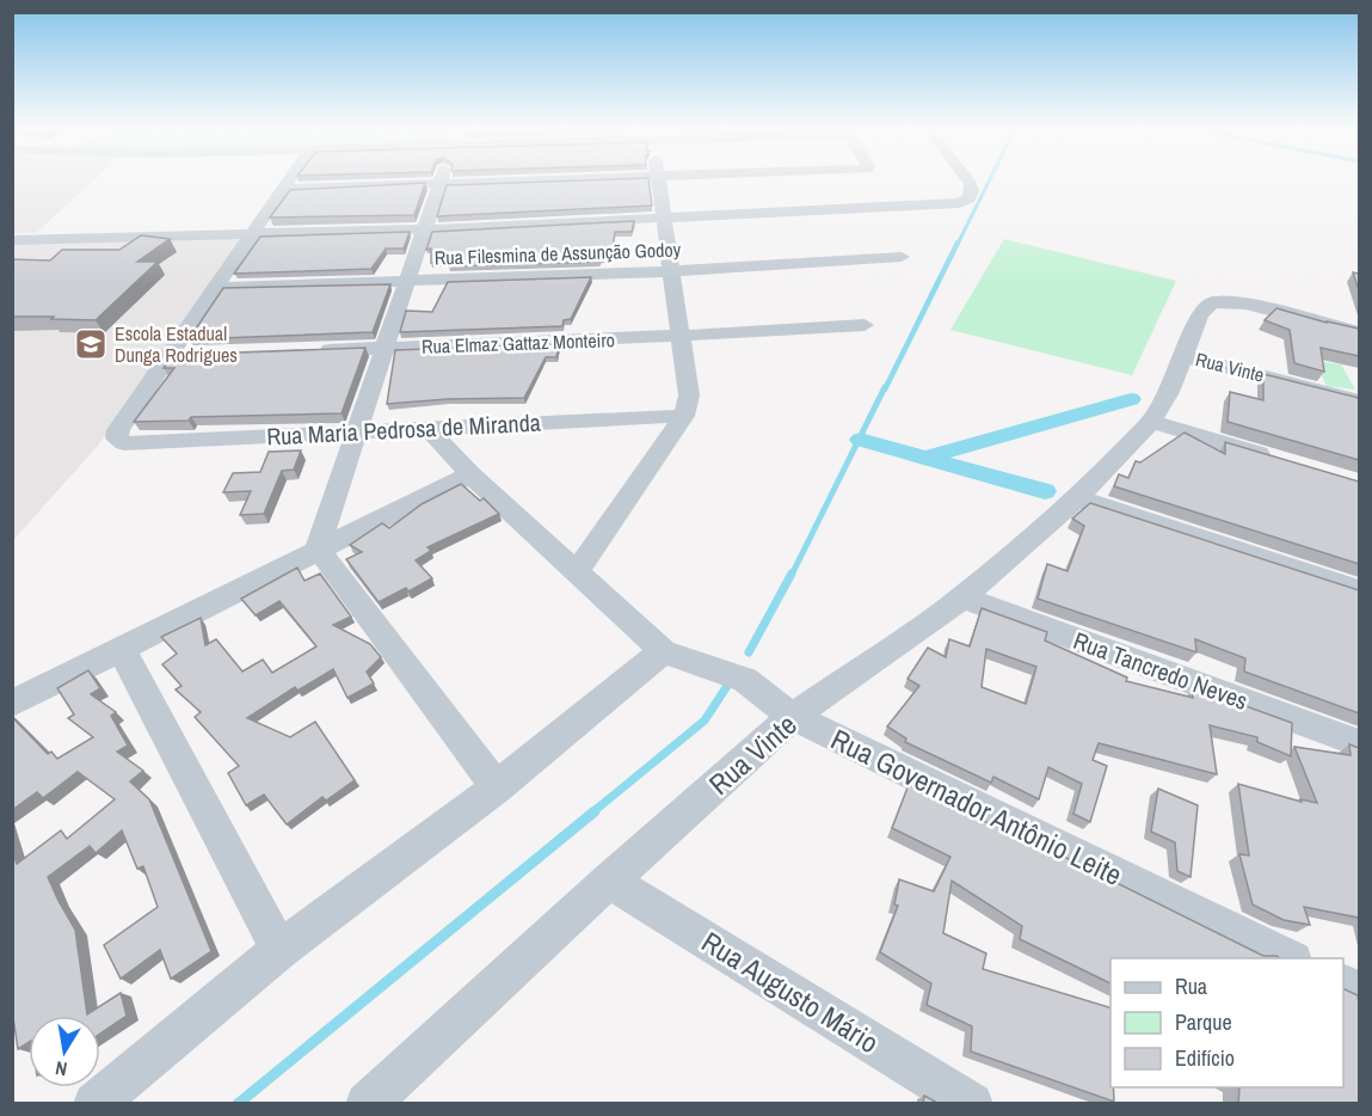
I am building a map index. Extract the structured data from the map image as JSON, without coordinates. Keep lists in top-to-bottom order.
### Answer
{
  "streets": {
    "street": [
      "Rua Filesmina de Assunção Godoy",
      "Rua Elmaz Gattaz Monteiro",
      "Rua Vinte",
      "Rua Maria Pedrosa de Miranda",
      "Rua Tancredo Neves",
      "Rua Governador Antônio Leite",
      "Rua Augusto Mário"
    ]
  },
  "crossings": [
    ["Rua Vinte", "Rua Tancredo Neves"],
    ["Rua Vinte", "Rua Governador Antônio Leite"],
    ["Rua Vinte", "Rua Augusto Mário"]
  ],
  "places": {
    "school or university": ["Escola Estadual Dunga Rodrigues"]
  },
  "legend": ["Rua", "Parque", "Edifício"],
  "north": "bottom"
}
